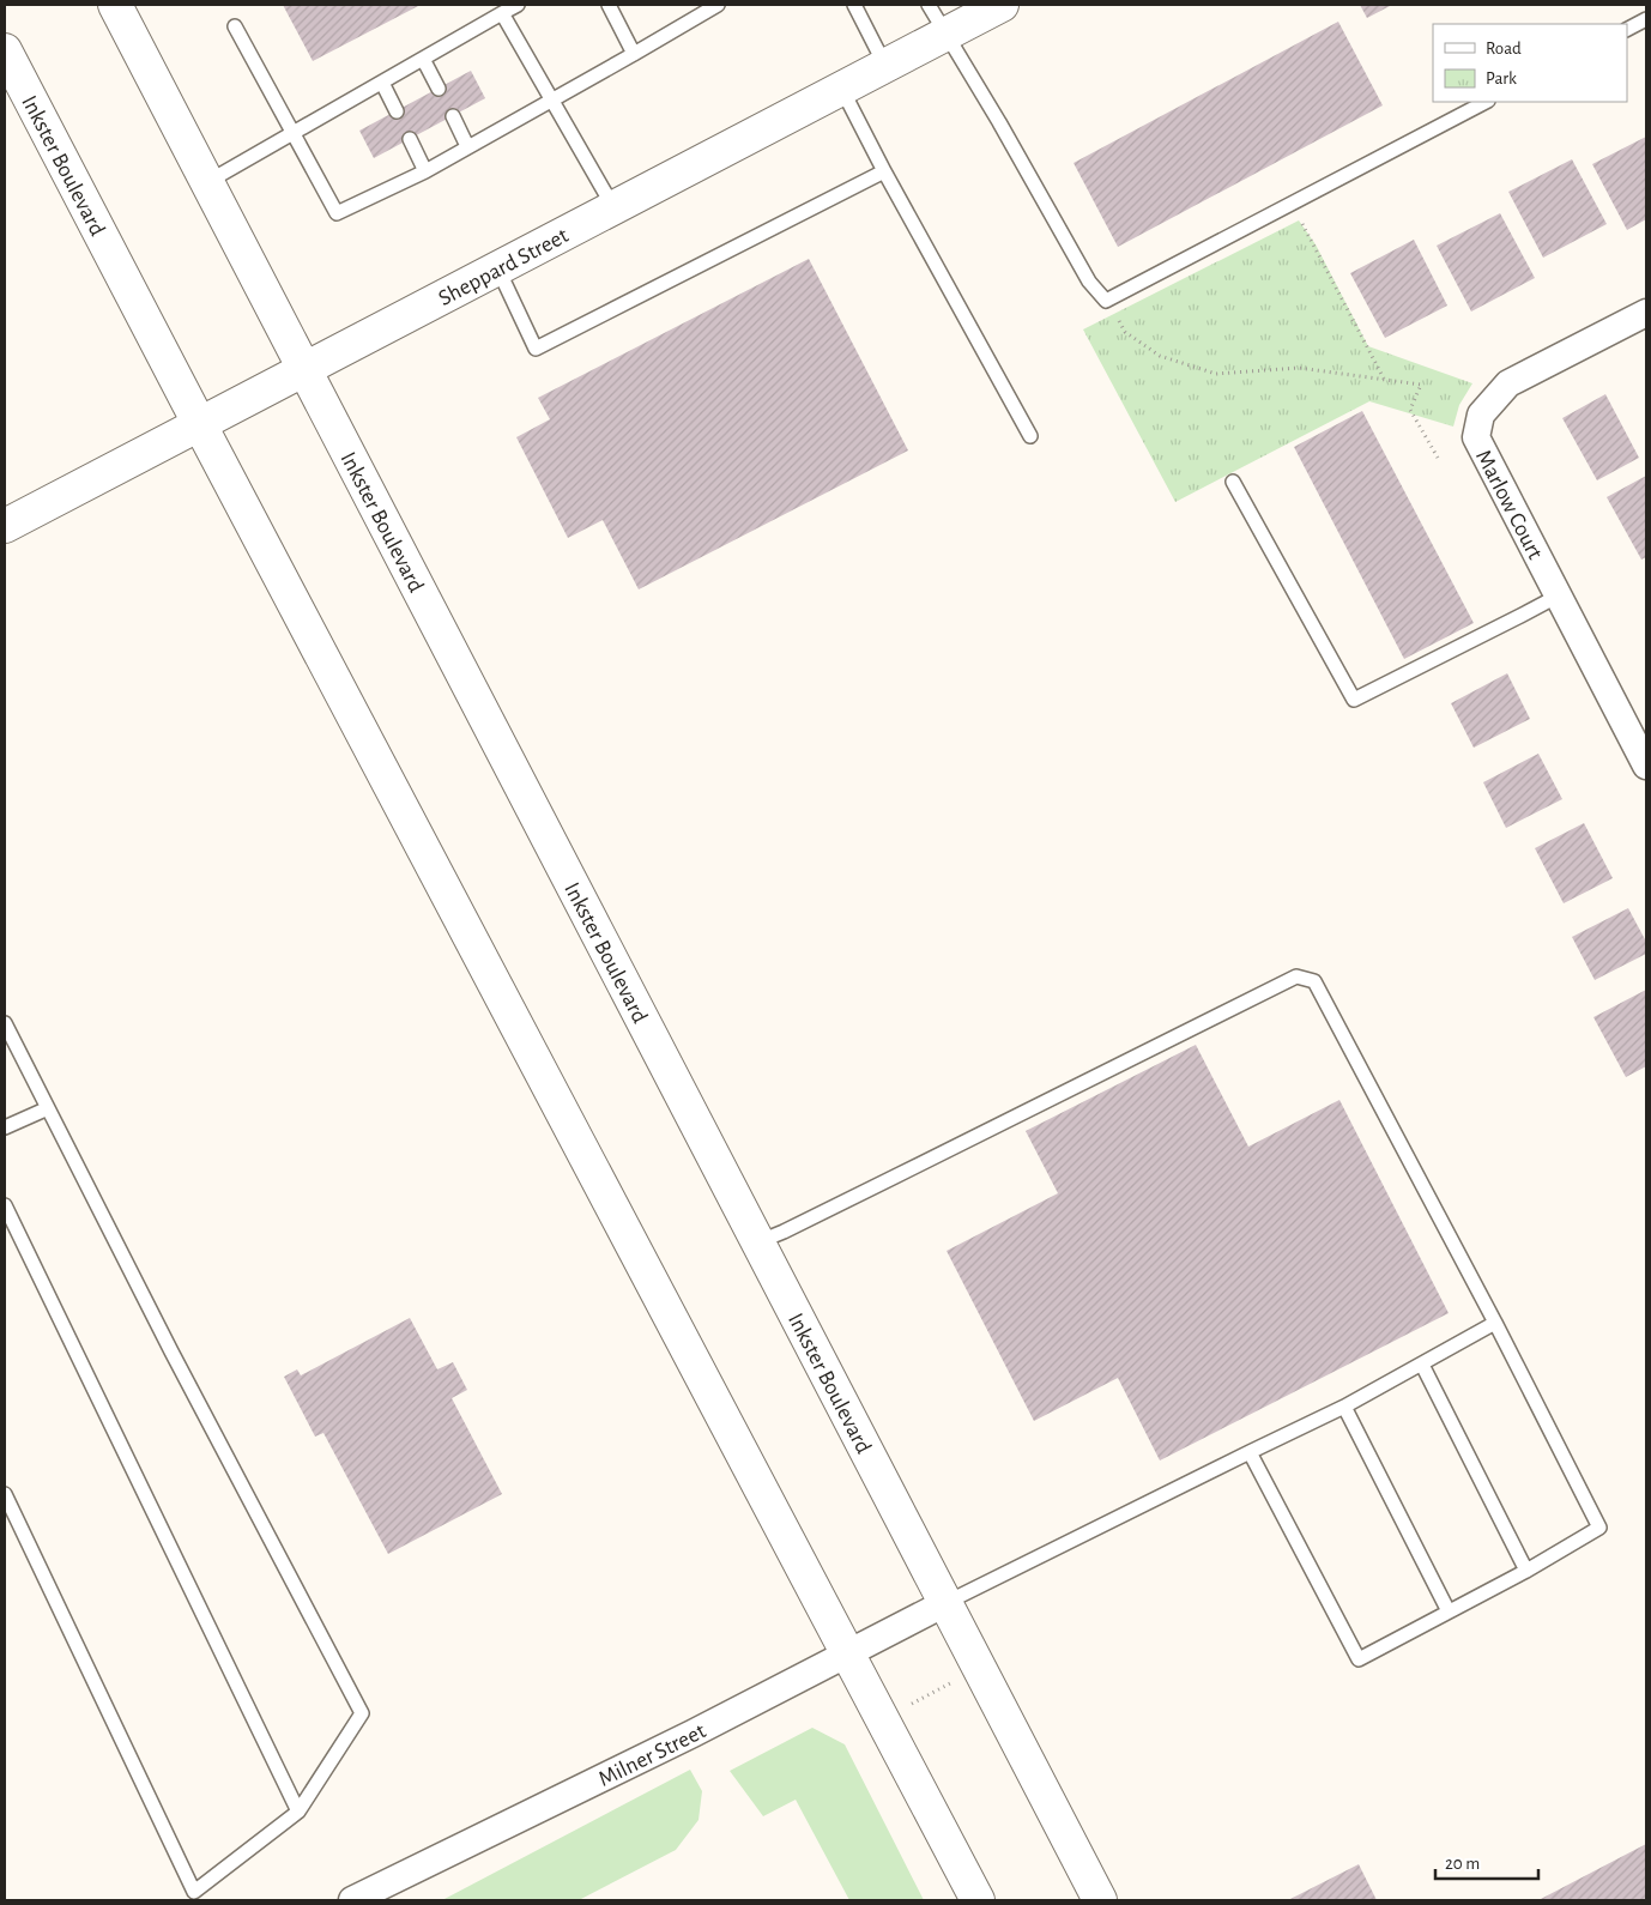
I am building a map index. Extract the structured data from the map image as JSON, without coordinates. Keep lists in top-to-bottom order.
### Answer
{
  "streets": {
    "main road": ["Inkster Boulevard", "Sheppard Street"],
    "street": ["Marlow Court", "Milner Street"]
  },
  "crossings": [
    ["Inkster Boulevard", "Sheppard Street"],
    ["Inkster Boulevard", "Milner Street"]
  ],
  "legend": ["Road", "Park"],
  "scale_bar": "20 m"
}
